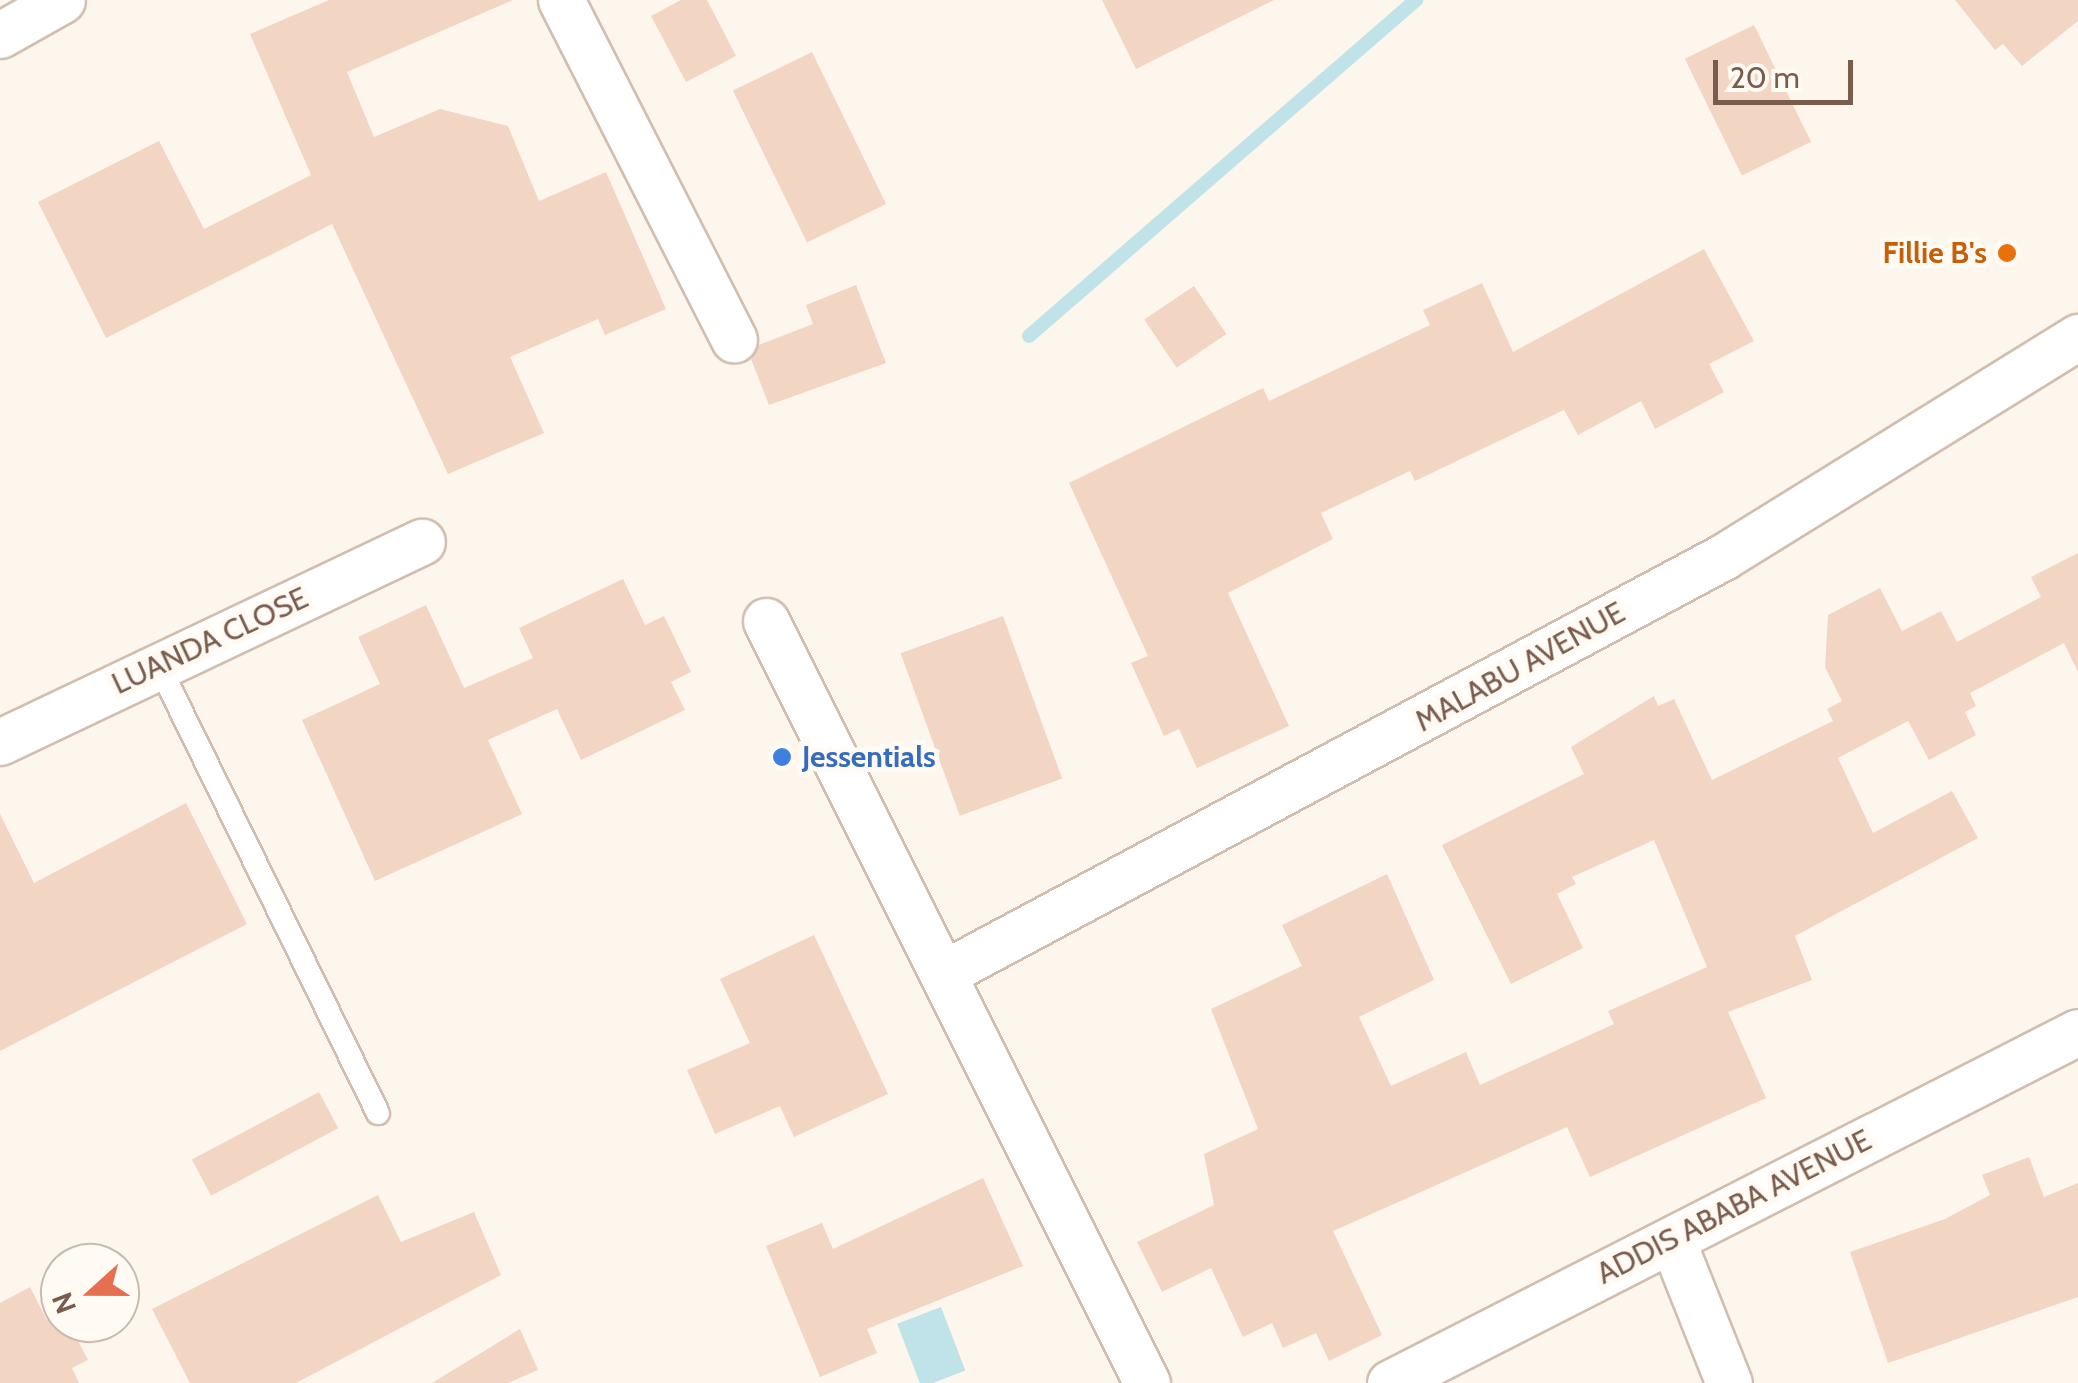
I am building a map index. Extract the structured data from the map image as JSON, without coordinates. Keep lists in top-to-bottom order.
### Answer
{
  "streets": {
    "street": ["LUANDA CLOSE", "MALABU AVENUE", "ADDIS ABABA AVENUE"]
  },
  "places": ["Fillie B's", "Jessentials"],
  "scale_bar": "20 m",
  "north": "left"
}
